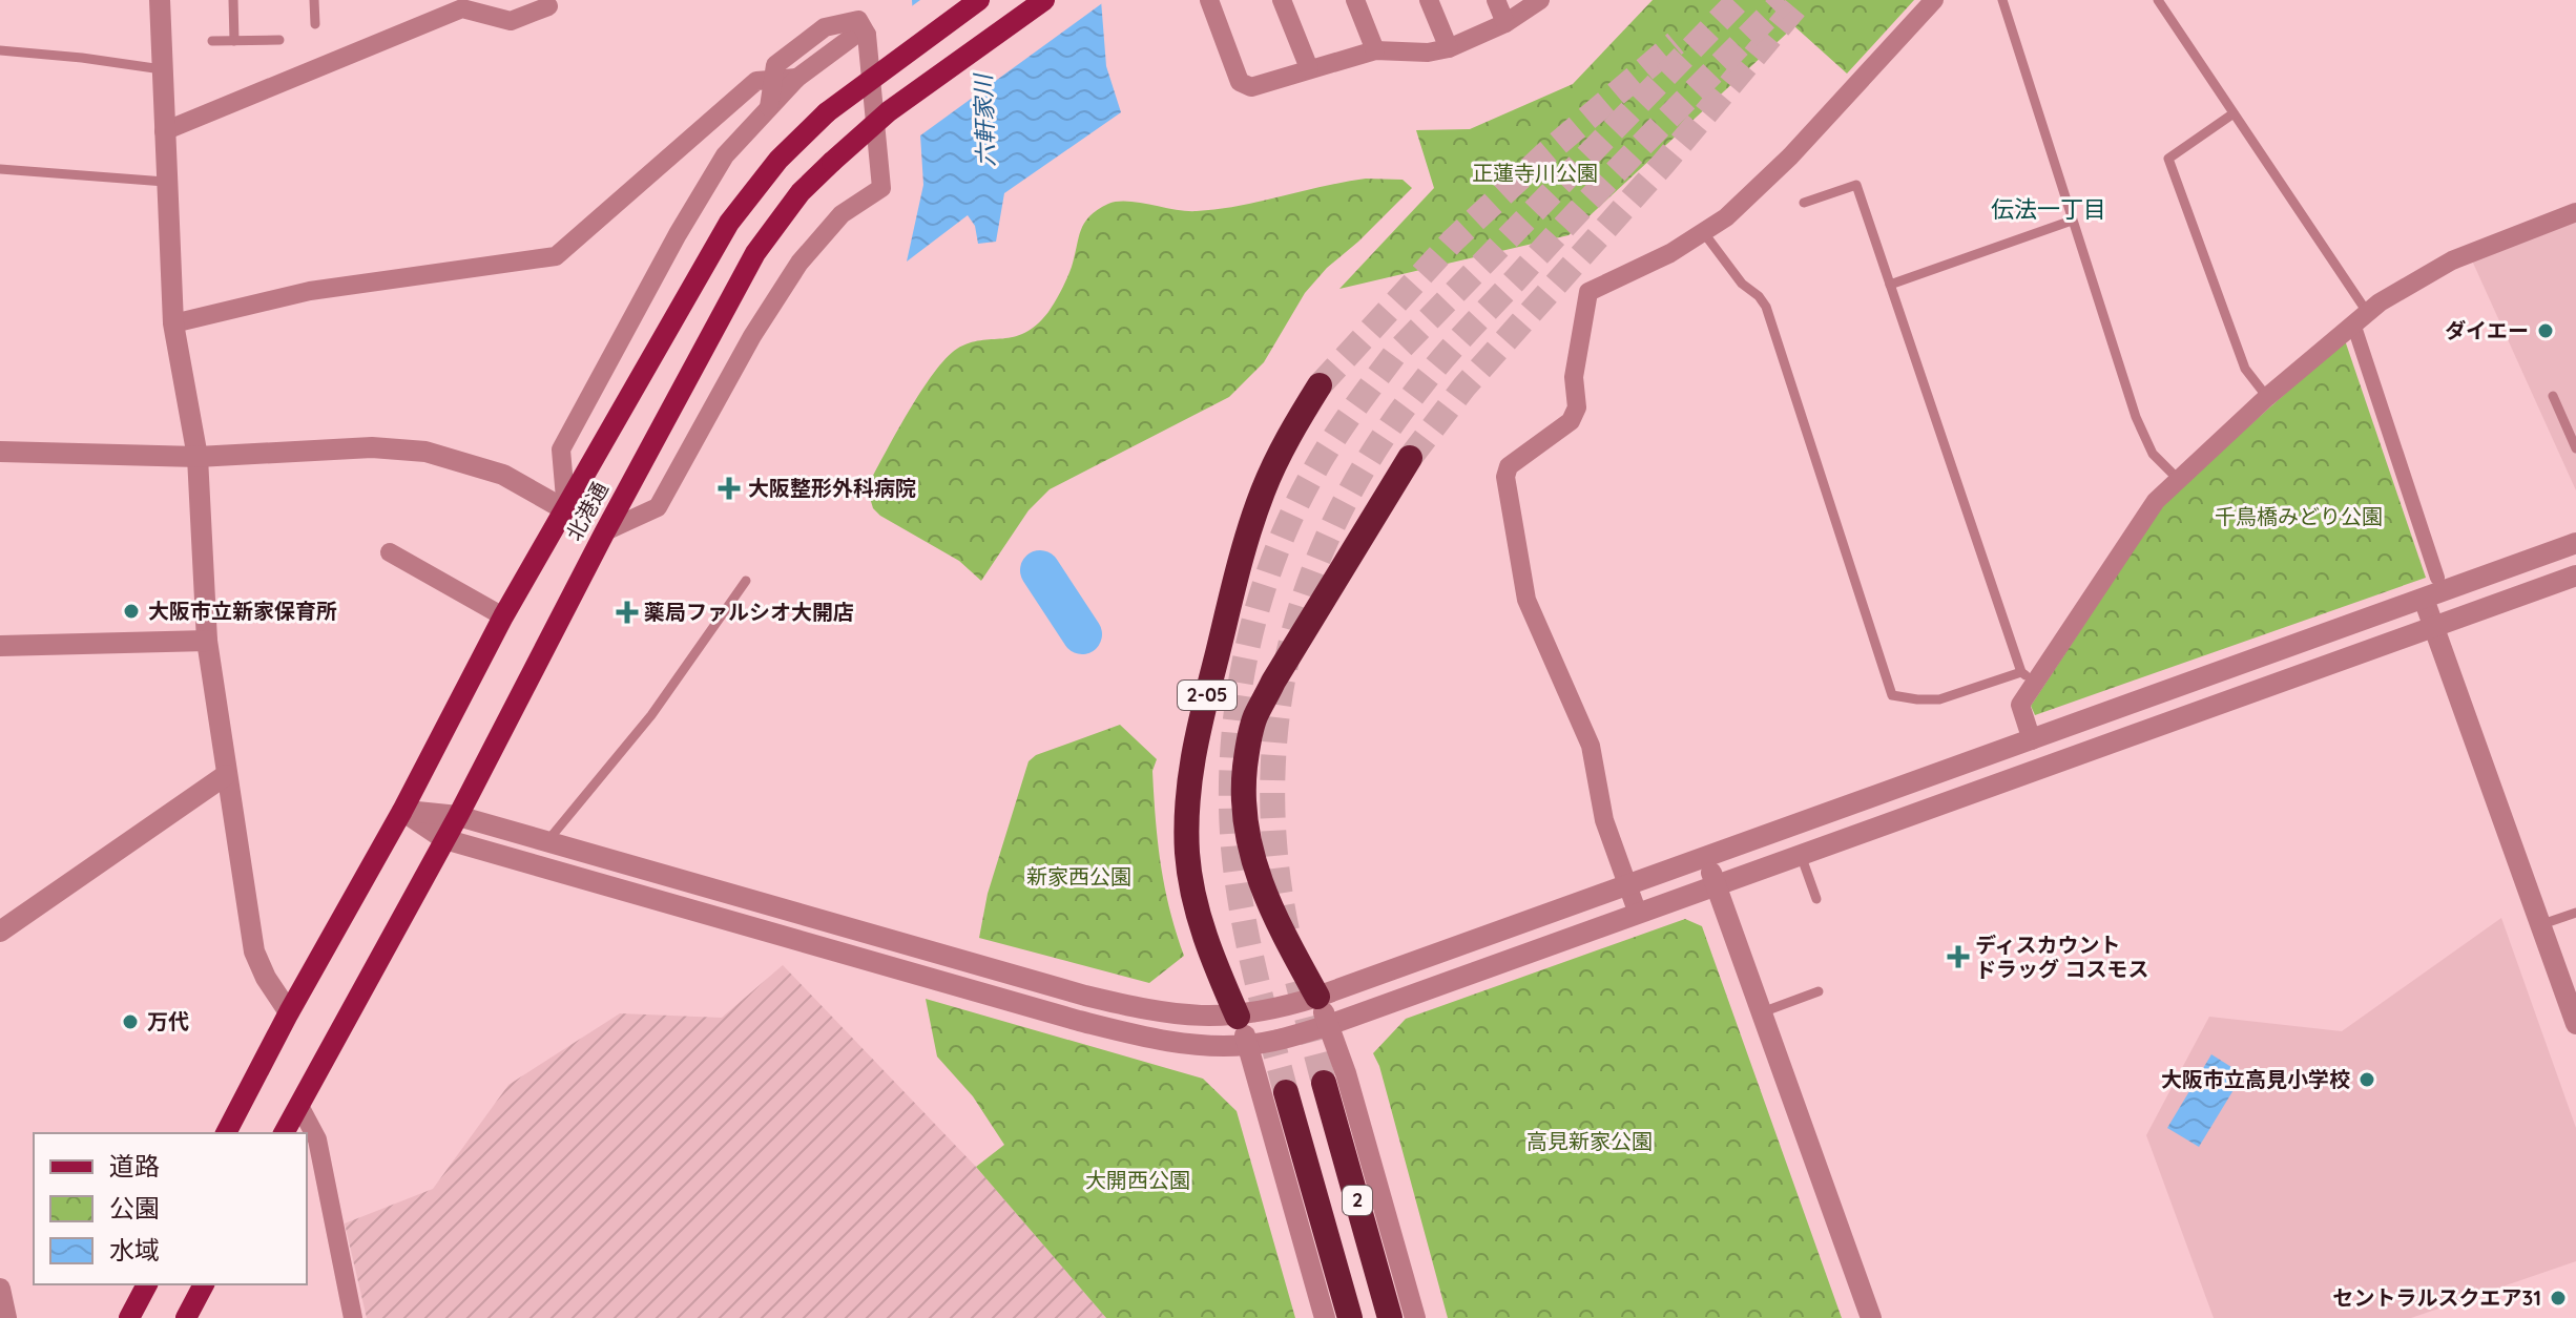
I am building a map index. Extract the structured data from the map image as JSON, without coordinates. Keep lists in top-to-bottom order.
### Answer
{
  "streets": {
    "highway": ["2-05", "2"],
    "main road": ["北港通"]
  },
  "districts": ["伝法一丁目"],
  "water": ["六軒家川"],
  "parks": [
    "正蓮寺川公園",
    "千鳥橋みどり公園",
    "新家西公園",
    "高見新家公園",
    "大開西公園"
  ],
  "places": {
    "other": [
      "ダイエー",
      "大阪市立新家保育所",
      "万代",
      "大阪市立高見小学校",
      "セントラルスクエア31"
    ],
    "health": ["大阪整形外科病院", "薬局ファルシオ大開店", "ディスカウント ドラッグ コスモス"]
  },
  "legend": ["道路", "公園", "水域"]
}
